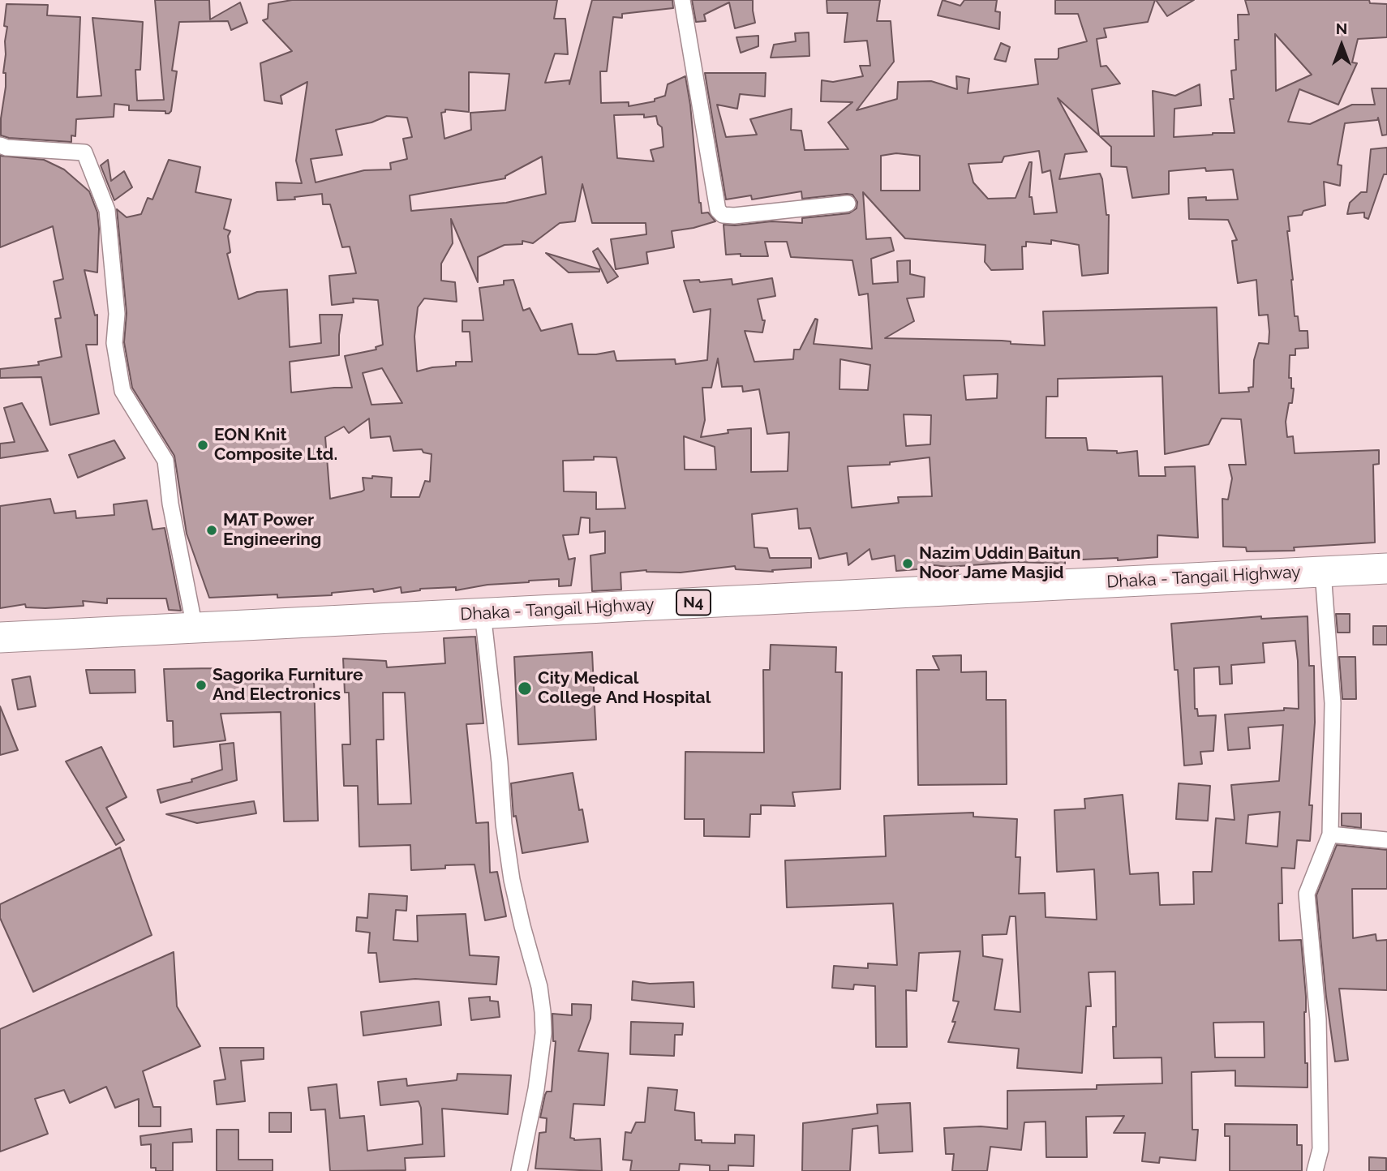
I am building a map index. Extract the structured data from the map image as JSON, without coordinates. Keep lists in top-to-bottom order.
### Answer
{
  "streets": {
    "highway": ["Dhaka - Tangail Highway", "N4"]
  },
  "places": [
    "EON Knit Composite Ltd.",
    "MAT Power Engineering",
    "Nazim Uddin Baitun Noor Jame Masjid",
    "Sagorika Furniture And Electronics",
    "City Medical College And Hospital"
  ],
  "north": "top"
}
